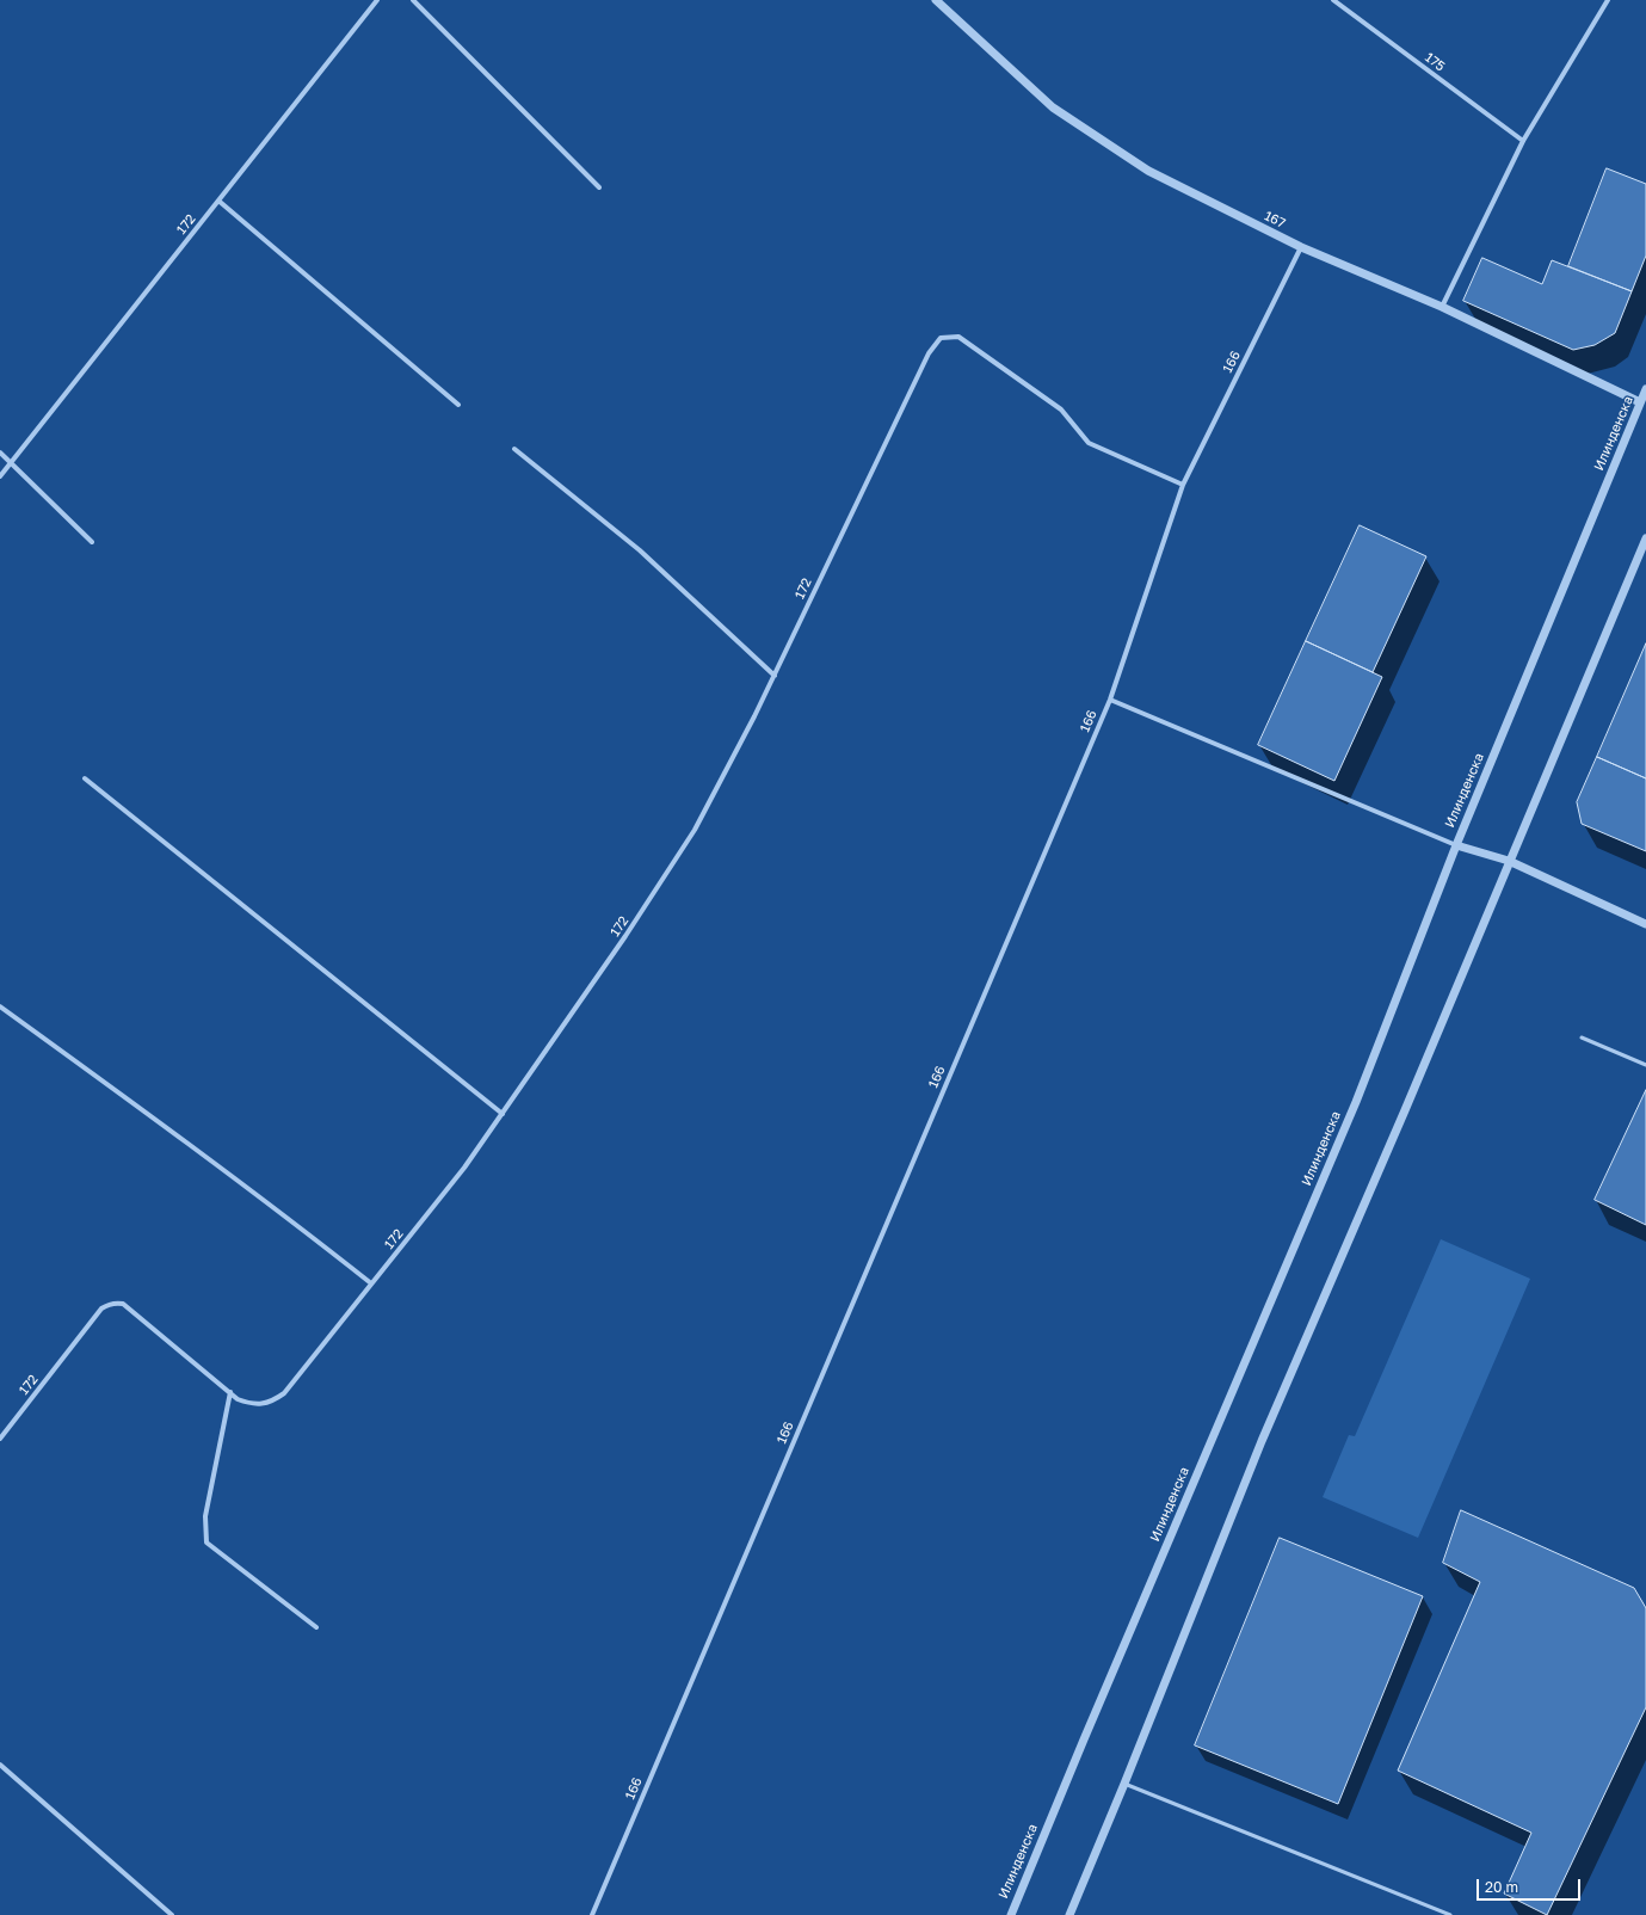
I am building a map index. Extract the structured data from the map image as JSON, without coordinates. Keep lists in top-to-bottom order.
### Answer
{
  "streets": {
    "street": [
      "175",
      "167",
      "172",
      "166",
      "Илинденска"
    ]
  },
  "crossings": [
    ["167", "166"],
    ["167", "Илинденска"],
    ["172", "166"]
  ],
  "scale_bar": "20 m"
}
